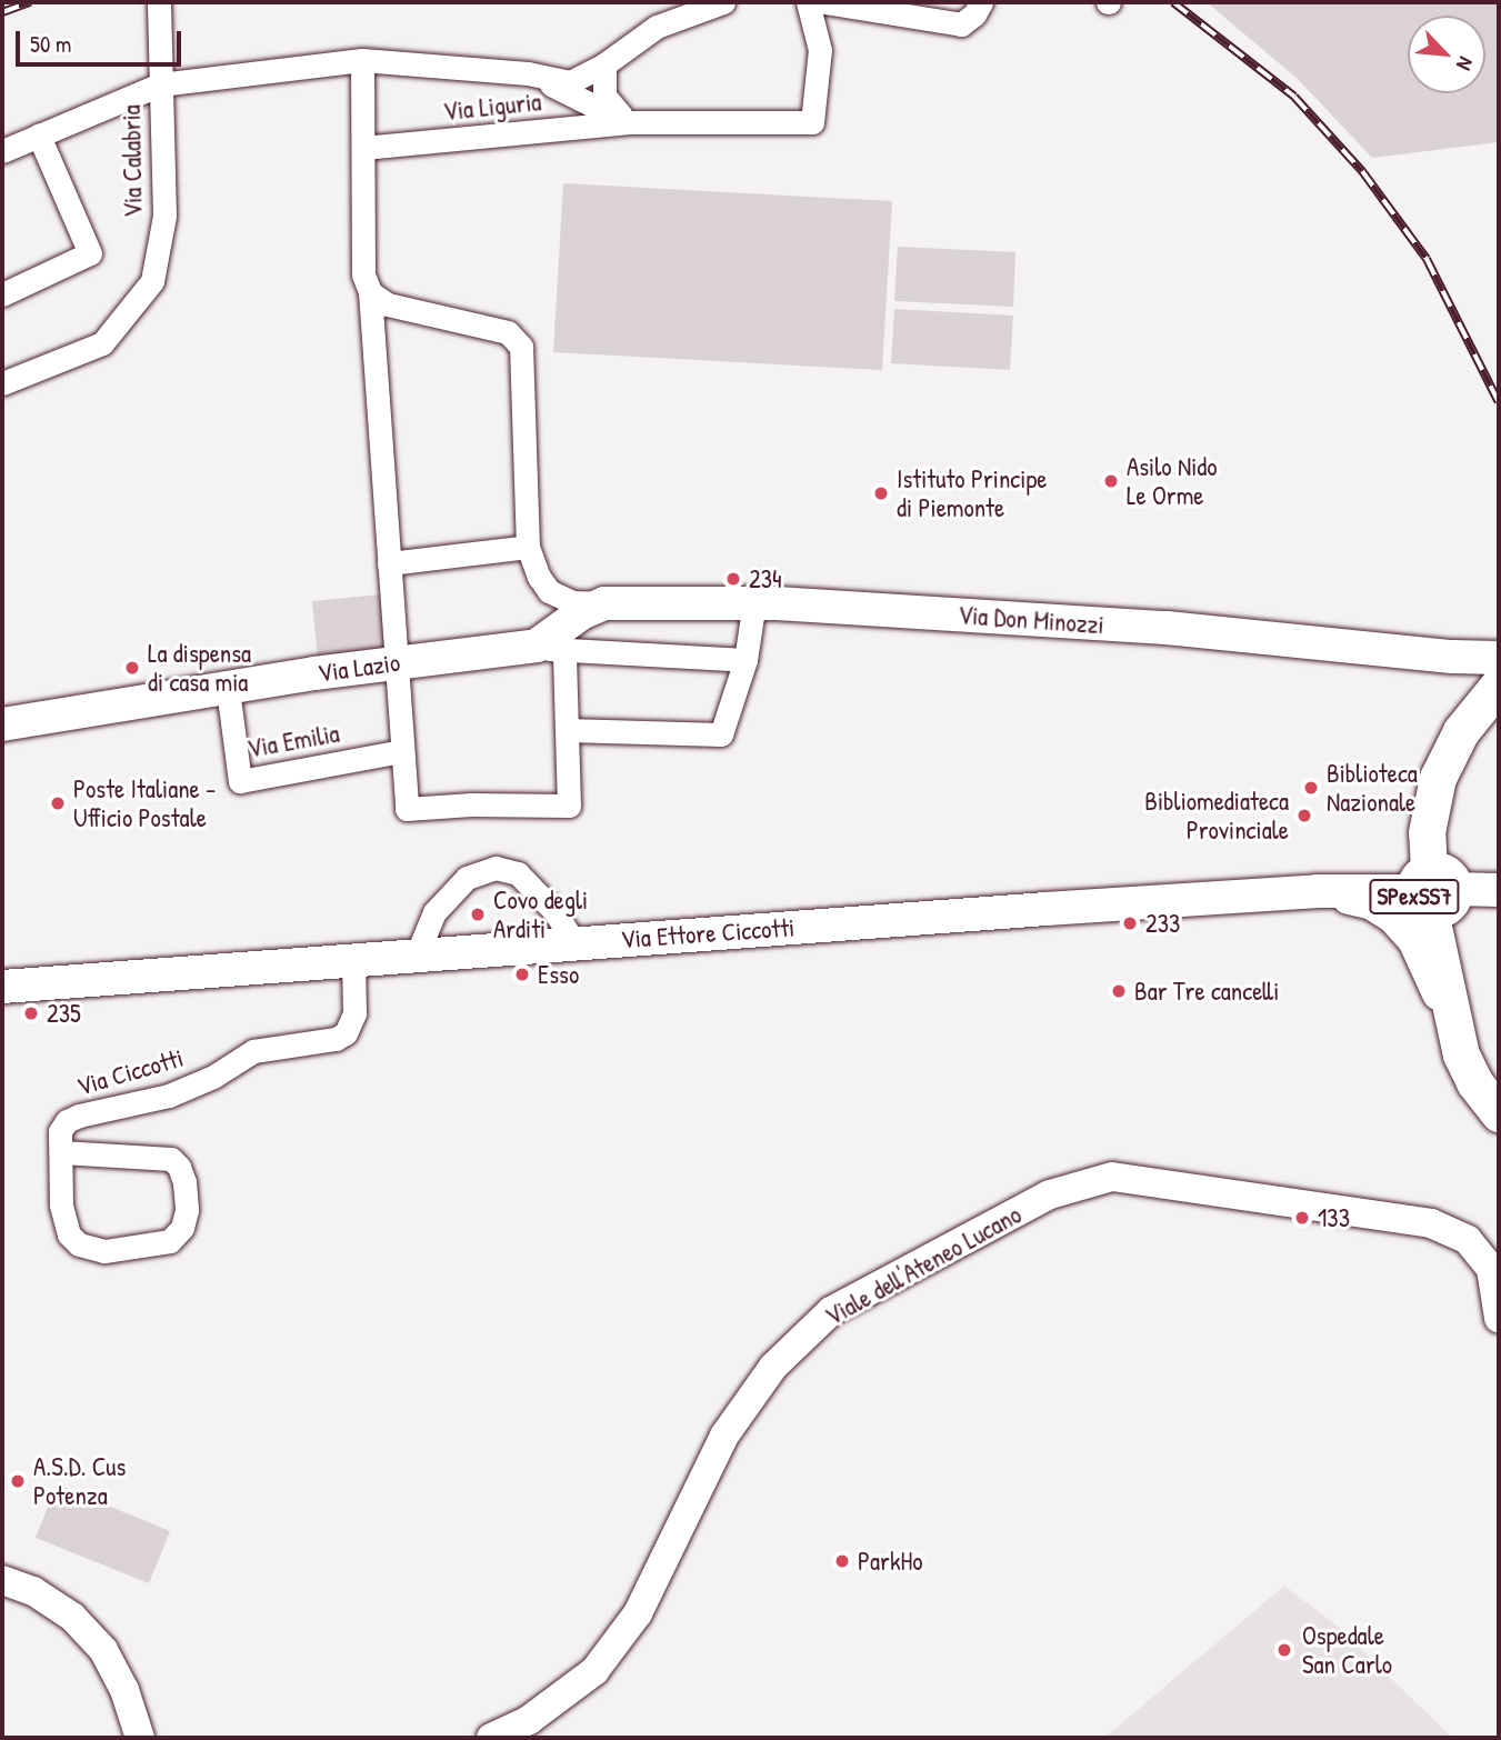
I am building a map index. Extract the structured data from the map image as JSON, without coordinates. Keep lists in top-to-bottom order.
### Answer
{
  "streets": {
    "main road": [
      "Via Don Minozzi",
      "Via Lazio",
      "SPexSS7",
      "Via Ettore Ciccotti"
    ],
    "street": [
      "Via Liguria",
      "Via Calabria",
      "Via Emilia",
      "Via Ciccotti",
      "Viale dell'Ateneo Lucano"
    ]
  },
  "crossings": [
    ["Via Lazio", "Via Emilia"],
    ["Via Ettore Ciccotti", "Via Ciccotti"]
  ],
  "places": [
    "Asilo Nido Le Orme",
    "Istituto Principe di Piemonte",
    "234",
    "La dispensa di casa mia",
    "Biblioteca Nazionale",
    "Poste Italiane - Ufficio Postale",
    "Bibliomediateca Provinciale",
    "Covo degli Arditi",
    "233",
    "Esso",
    "Bar Tre cancelli",
    "235",
    "133",
    "A.S.D. Cus Potenza",
    "ParkHo",
    "Ospedale San Carlo"
  ],
  "scale_bar": "50 m",
  "north": "bottom right"
}
